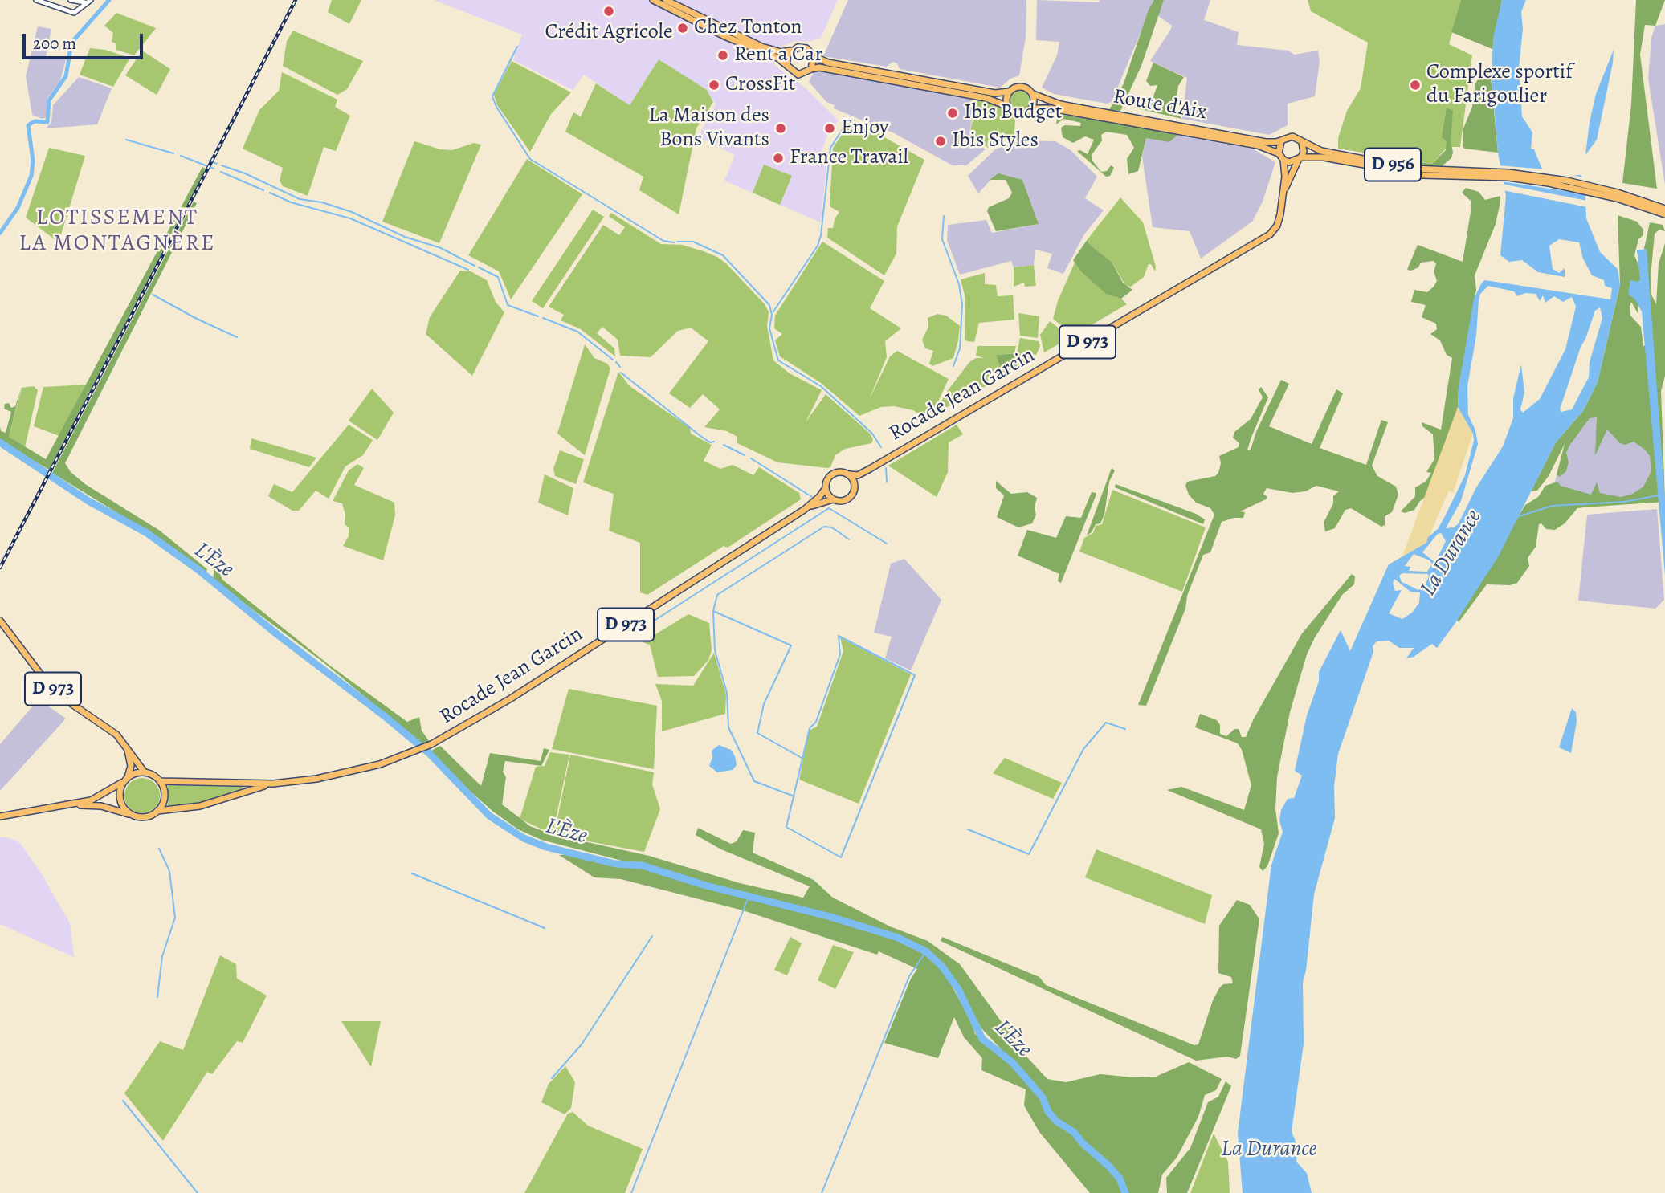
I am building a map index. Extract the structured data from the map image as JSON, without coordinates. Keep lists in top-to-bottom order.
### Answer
{
  "streets": {
    "main road": [
      "Route d'Aix",
      "D 956",
      "D 973",
      "Rocade Jean Garcin"
    ]
  },
  "crossings": [
    ["Route d'Aix", "D 956"],
    ["Route d'Aix", "Rocade Jean Garcin"],
    ["D 956", "Rocade Jean Garcin"],
    ["D 973", "Rocade Jean Garcin"]
  ],
  "districts": ["LOTISSEMENT LA MONTAGNÈRE"],
  "water": ["La Durance", "L'Èze"],
  "places": [
    "Crédit Agricole",
    "Chez Tonton",
    "Rent a Car",
    "CrossFit",
    "Complexe sportif du Farigoulier",
    "Ibis Budget",
    "La Maison des Bons Vivants",
    "Enjoy",
    "Ibis Styles",
    "France Travail"
  ],
  "scale_bar": "200 m"
}
